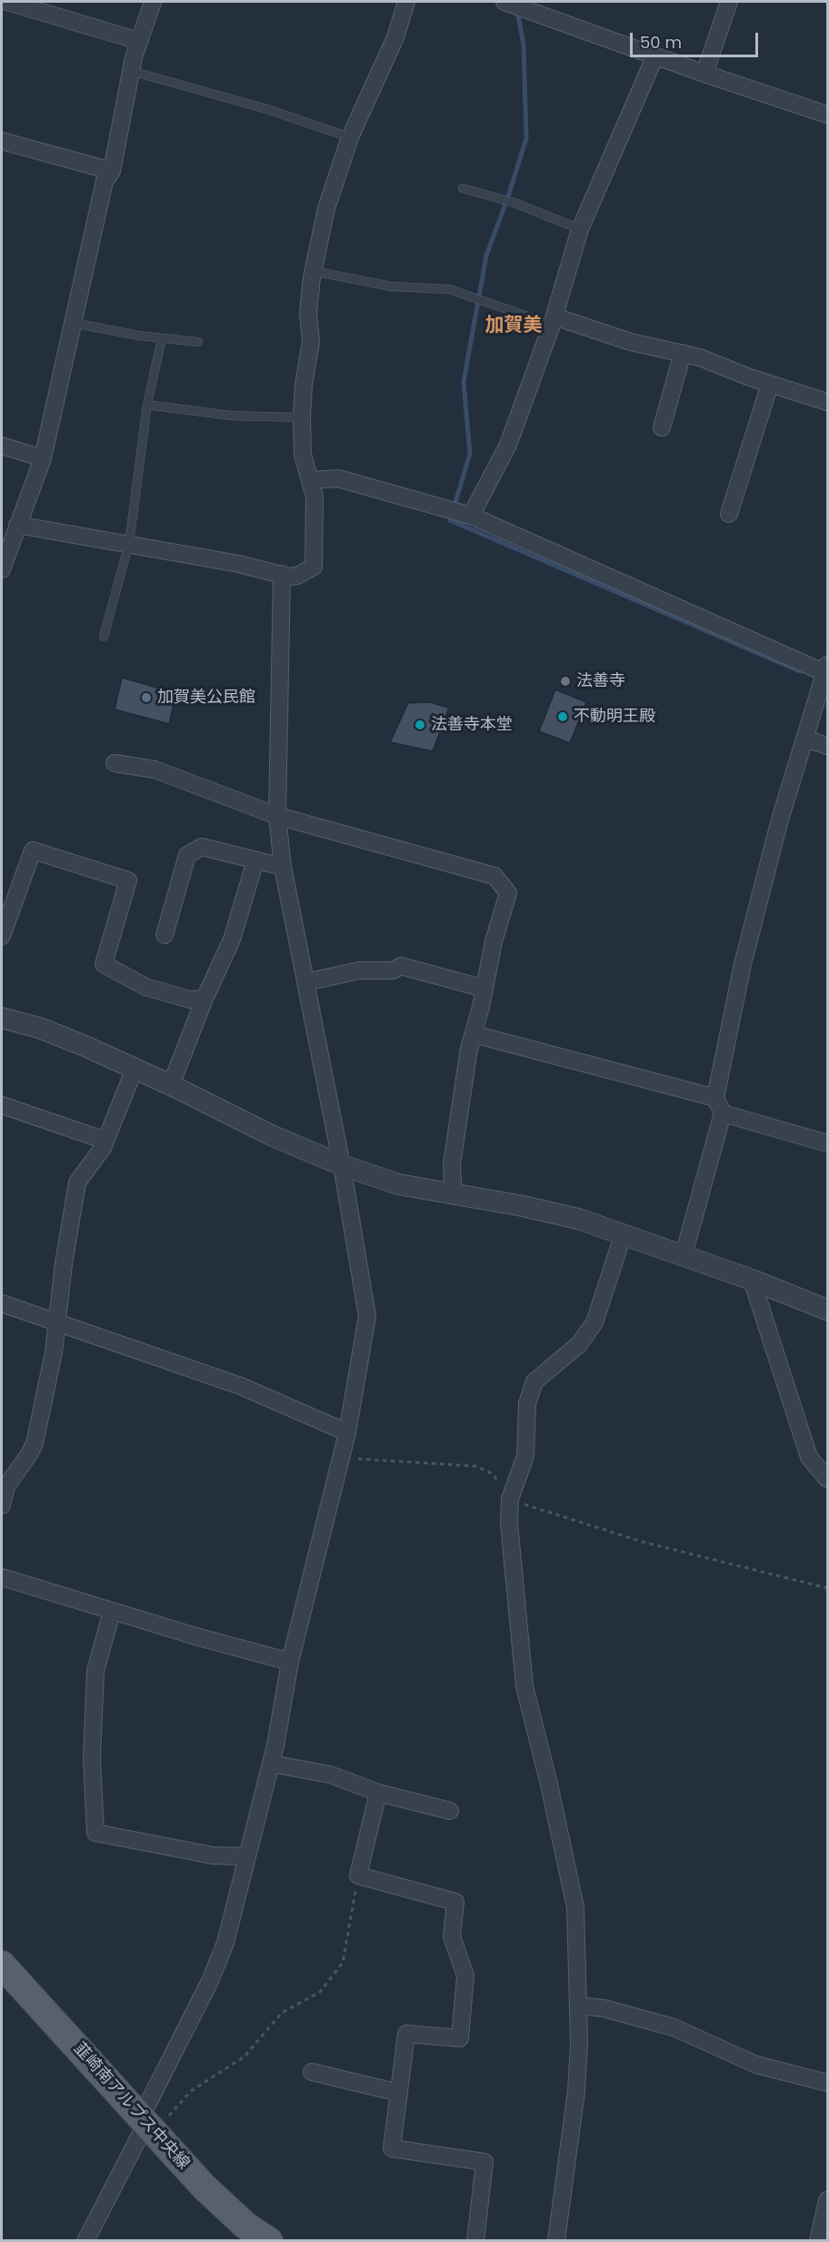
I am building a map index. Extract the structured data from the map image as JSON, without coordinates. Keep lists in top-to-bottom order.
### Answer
{
  "streets": {
    "main road": ["韮崎南アルプス中央線"]
  },
  "districts": ["加賀美"],
  "places": [
    "法善寺",
    "加賀美公民館",
    "不動明王殿",
    "法善寺本堂"
  ],
  "scale_bar": "50 m"
}
